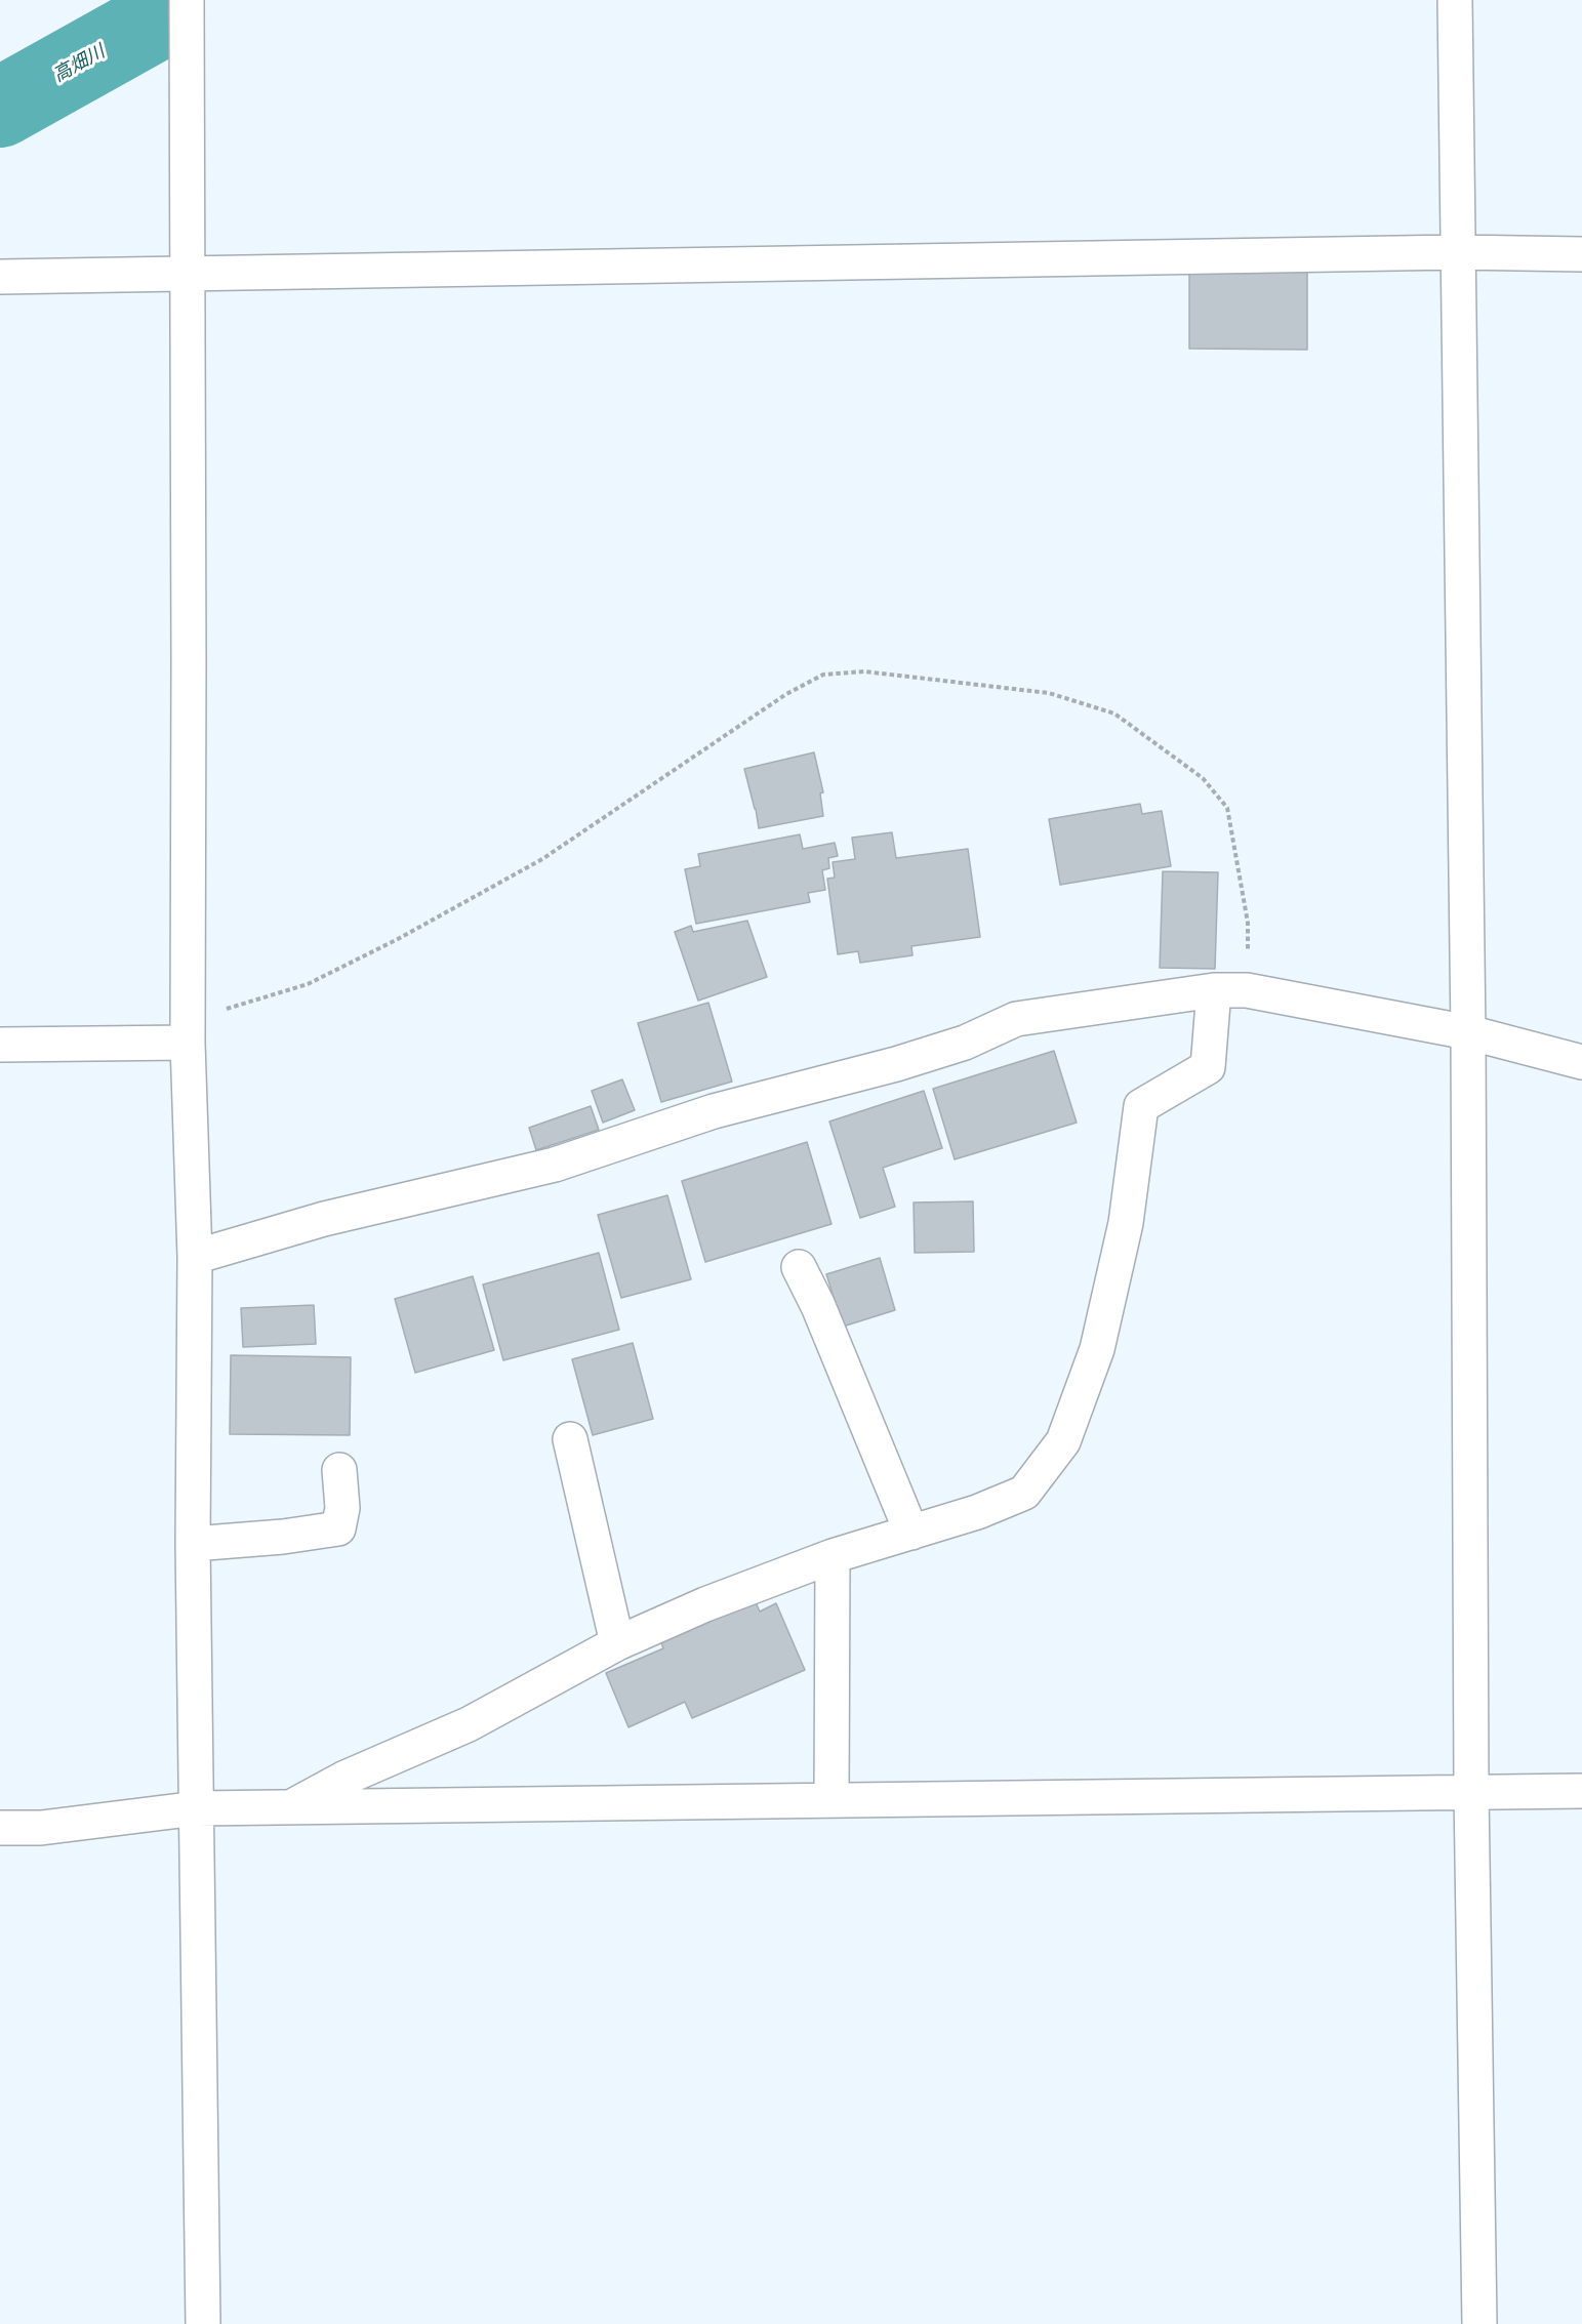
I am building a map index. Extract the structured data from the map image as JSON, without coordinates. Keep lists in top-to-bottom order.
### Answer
{
  "water": ["高畑川"]
}
